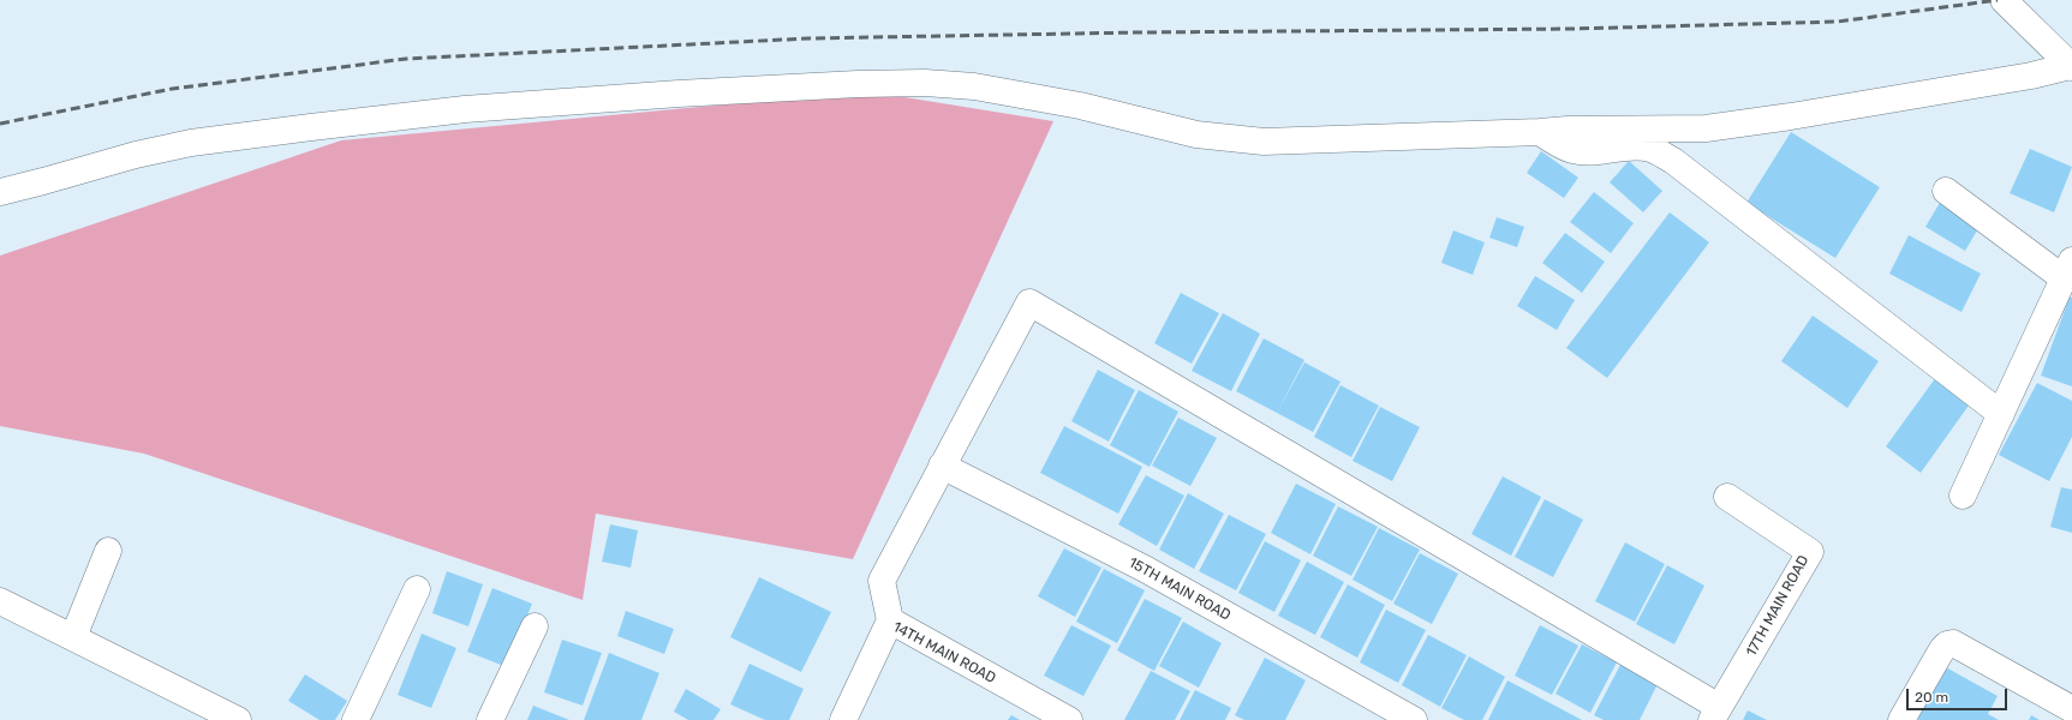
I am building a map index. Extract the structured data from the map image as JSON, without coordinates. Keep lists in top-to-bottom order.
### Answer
{
  "streets": {
    "street": ["15TH MAIN ROAD", "17TH MAIN ROAD", "14TH MAIN ROAD"]
  },
  "scale_bar": "20 m"
}
